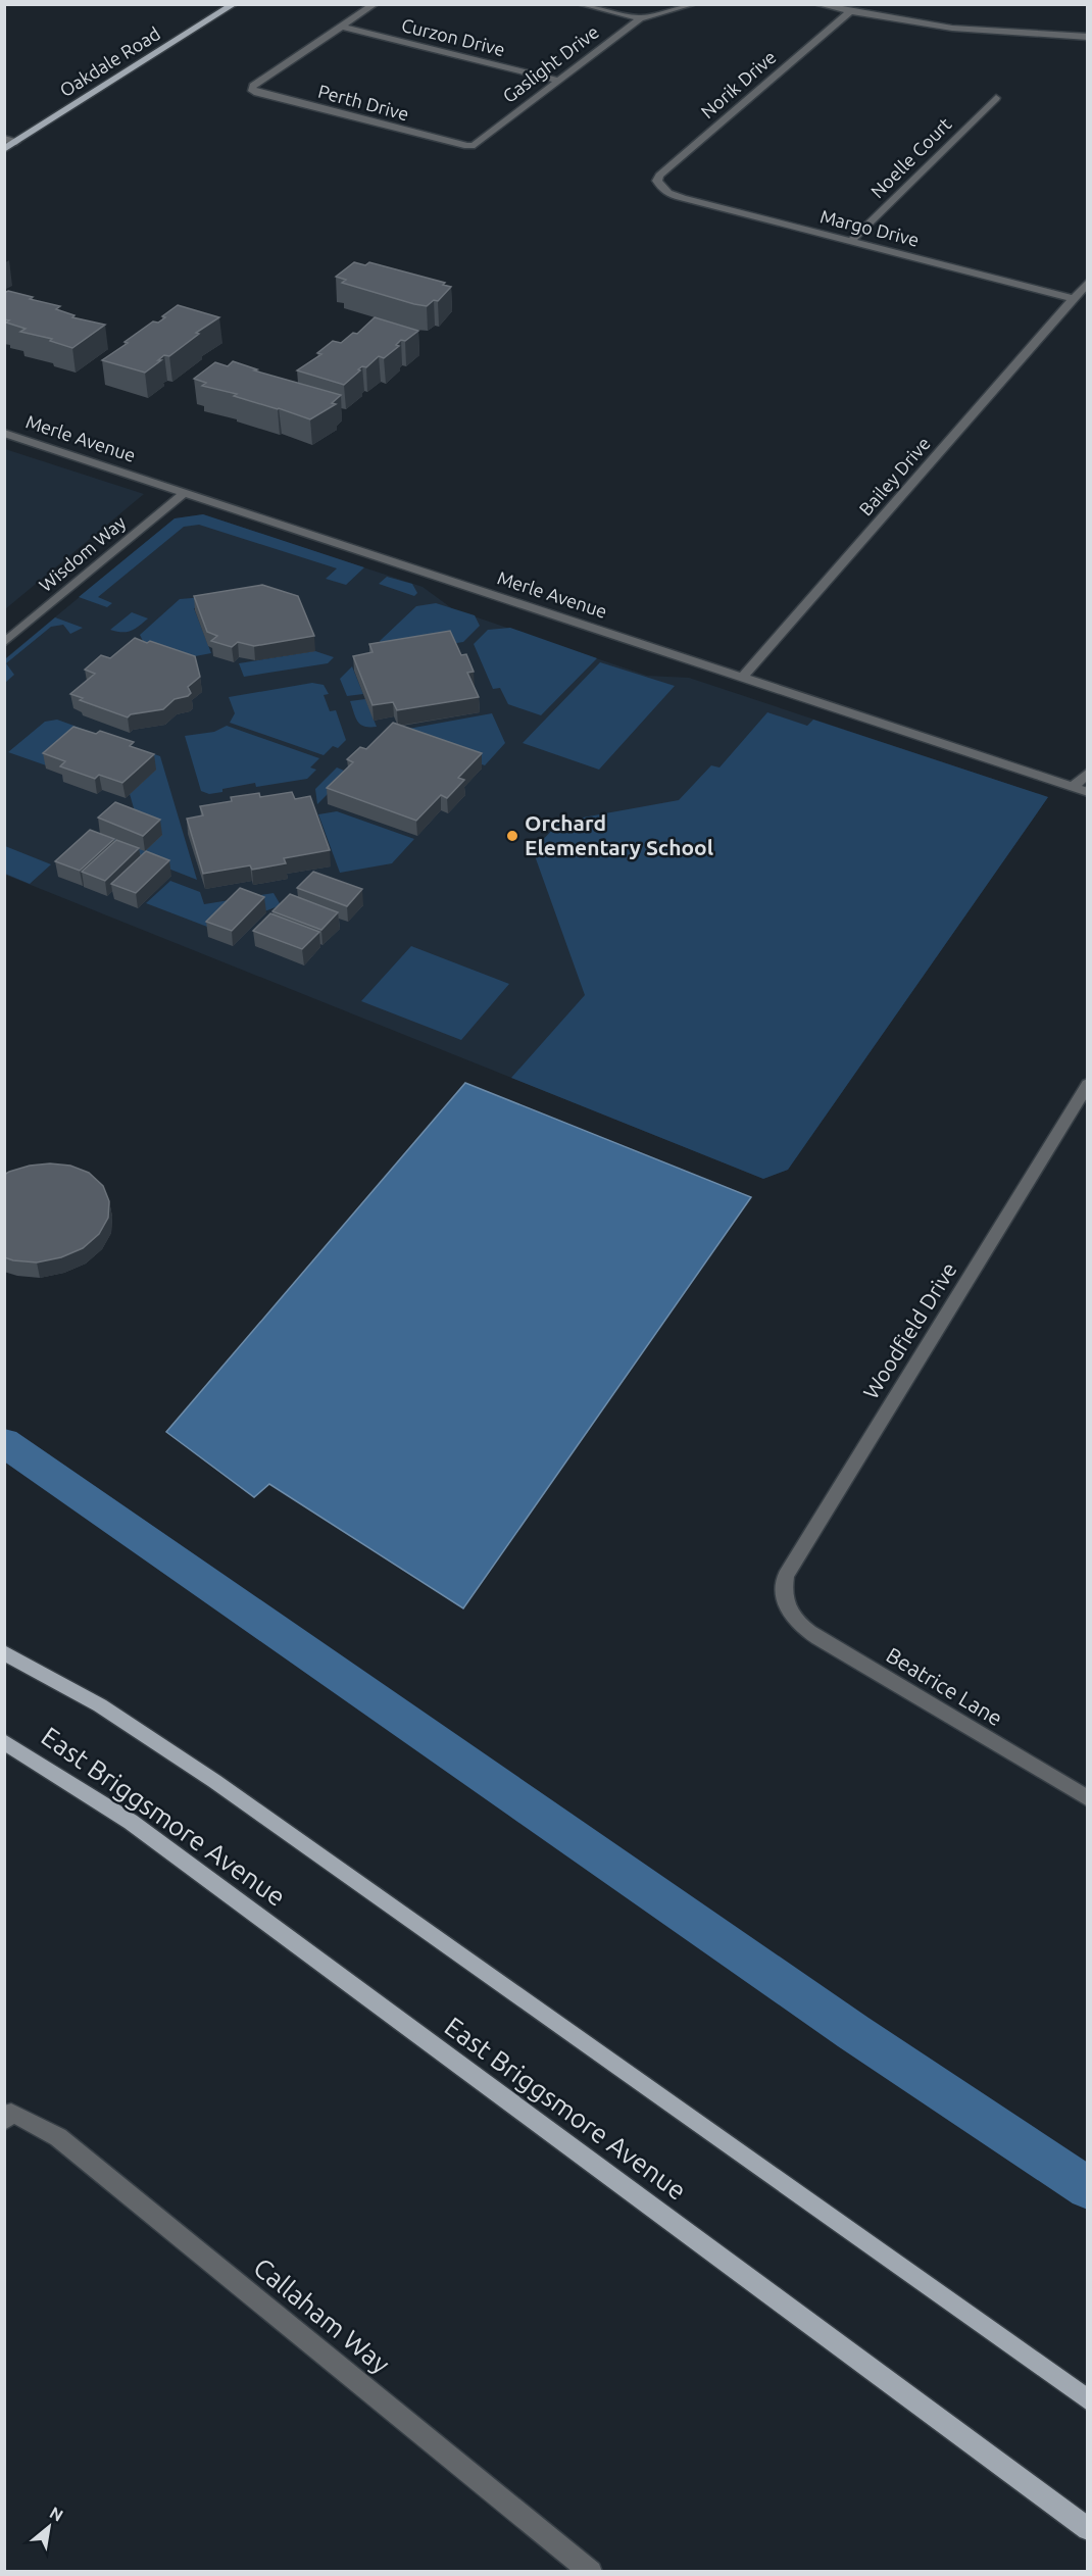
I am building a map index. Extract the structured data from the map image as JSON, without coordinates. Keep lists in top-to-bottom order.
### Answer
{
  "streets": {
    "main road": ["Oakdale Road", "East Briggsmore Avenue"],
    "street": [
      "Curzon Drive",
      "Gaslight Drive",
      "Norik Drive",
      "Perth Drive",
      "Noelle Court",
      "Margo Drive",
      "Merle Avenue",
      "Bailey Drive",
      "Wisdom Way",
      "Woodfield Drive",
      "Beatrice Lane",
      "Callaham Way"
    ]
  },
  "crossings": [
    ["Curzon Drive", "Gaslight Drive"],
    ["Curzon Drive", "Perth Drive"],
    ["Gaslight Drive", "Perth Drive"],
    ["Norik Drive", "Margo Drive"],
    ["Noelle Court", "Margo Drive"],
    ["Margo Drive", "Bailey Drive"],
    ["Merle Avenue", "Bailey Drive"],
    ["Merle Avenue", "Wisdom Way"],
    ["Woodfield Drive", "Beatrice Lane"]
  ],
  "places": ["Orchard Elementary School"],
  "north": "top right"
}
